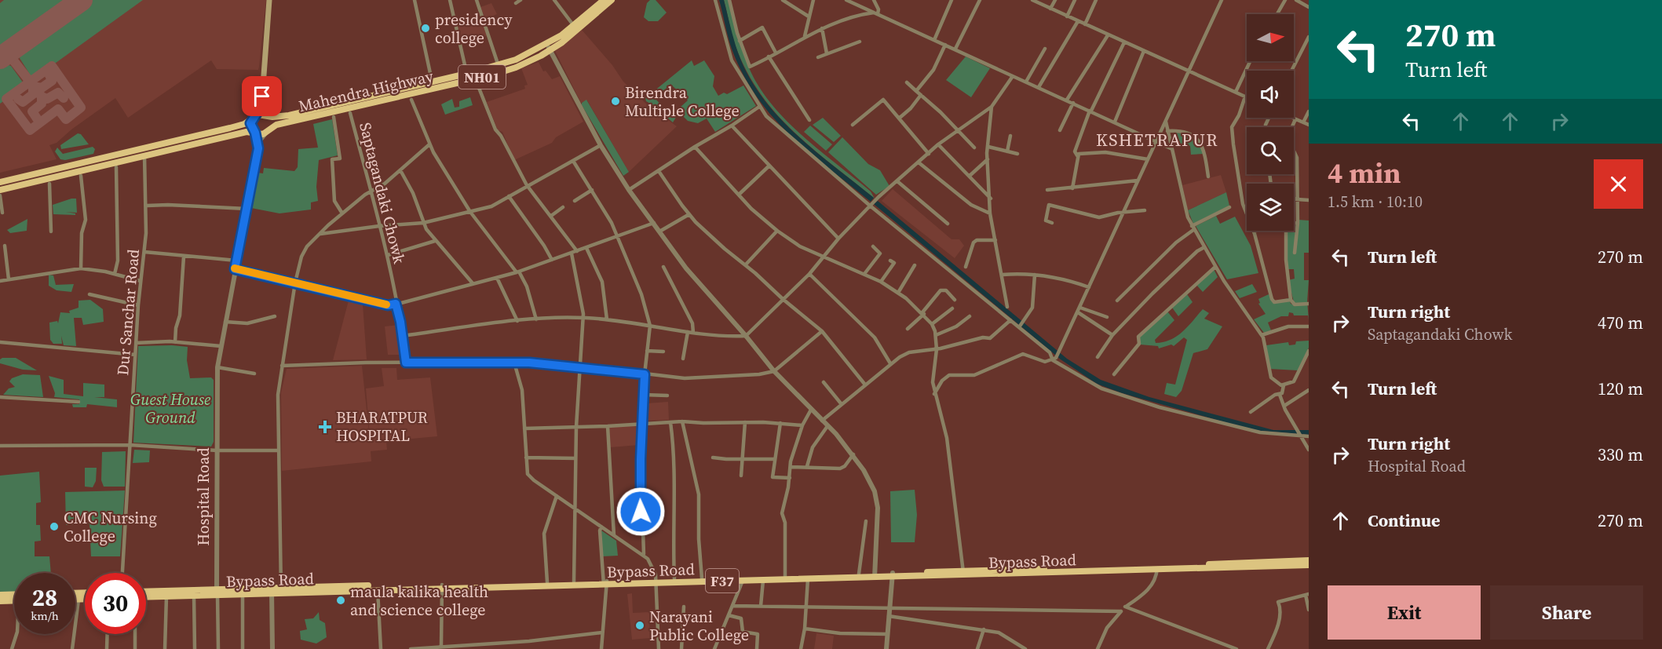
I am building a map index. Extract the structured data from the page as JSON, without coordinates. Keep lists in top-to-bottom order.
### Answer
{
  "streets": {
    "highway": [
      "NH01",
      "Mahendra Highway",
      "Bypass Road",
      "F37"
    ],
    "street": ["Saptagandaki Chowk", "Dur Sanchar Road", "Hospital Road"]
  },
  "crossings": [
    ["Mahendra Highway", "Dur Sanchar Road"],
    ["Mahendra Highway", "Hospital Road"],
    ["Hospital Road", "Bypass Road"]
  ],
  "districts": ["KSHETRAPUR"],
  "parks": ["Guest House Ground"],
  "places": {
    "other": [
      "presidency college",
      "Birendra Multiple College",
      "CMC Nursing College",
      "maula kalika health and science college",
      "Narayani Public College"
    ],
    "health": ["BHARATPUR HOSPITAL"]
  },
  "north": "right",
  "page": {
    "turn": ["270 m", "Turn left"],
    "heading": ["4 min", "1.5 km · 10:10"],
    "list": [
      {
        "name": "Turn left",
        "value": "270 m"
      },
      {
        "name": "Turn right",
        "note": "Saptagandaki Chowk",
        "value": "470 m"
      },
      {
        "name": "Turn left",
        "value": "120 m"
      },
      {
        "name": "Turn right",
        "note": "Hospital Road",
        "value": "330 m"
      },
      {
        "name": "Continue",
        "value": "270 m"
      }
    ],
    "speed": "28 km/h",
    "limit": "30",
    "buttons": ["Exit", "Share"]
  }
}
